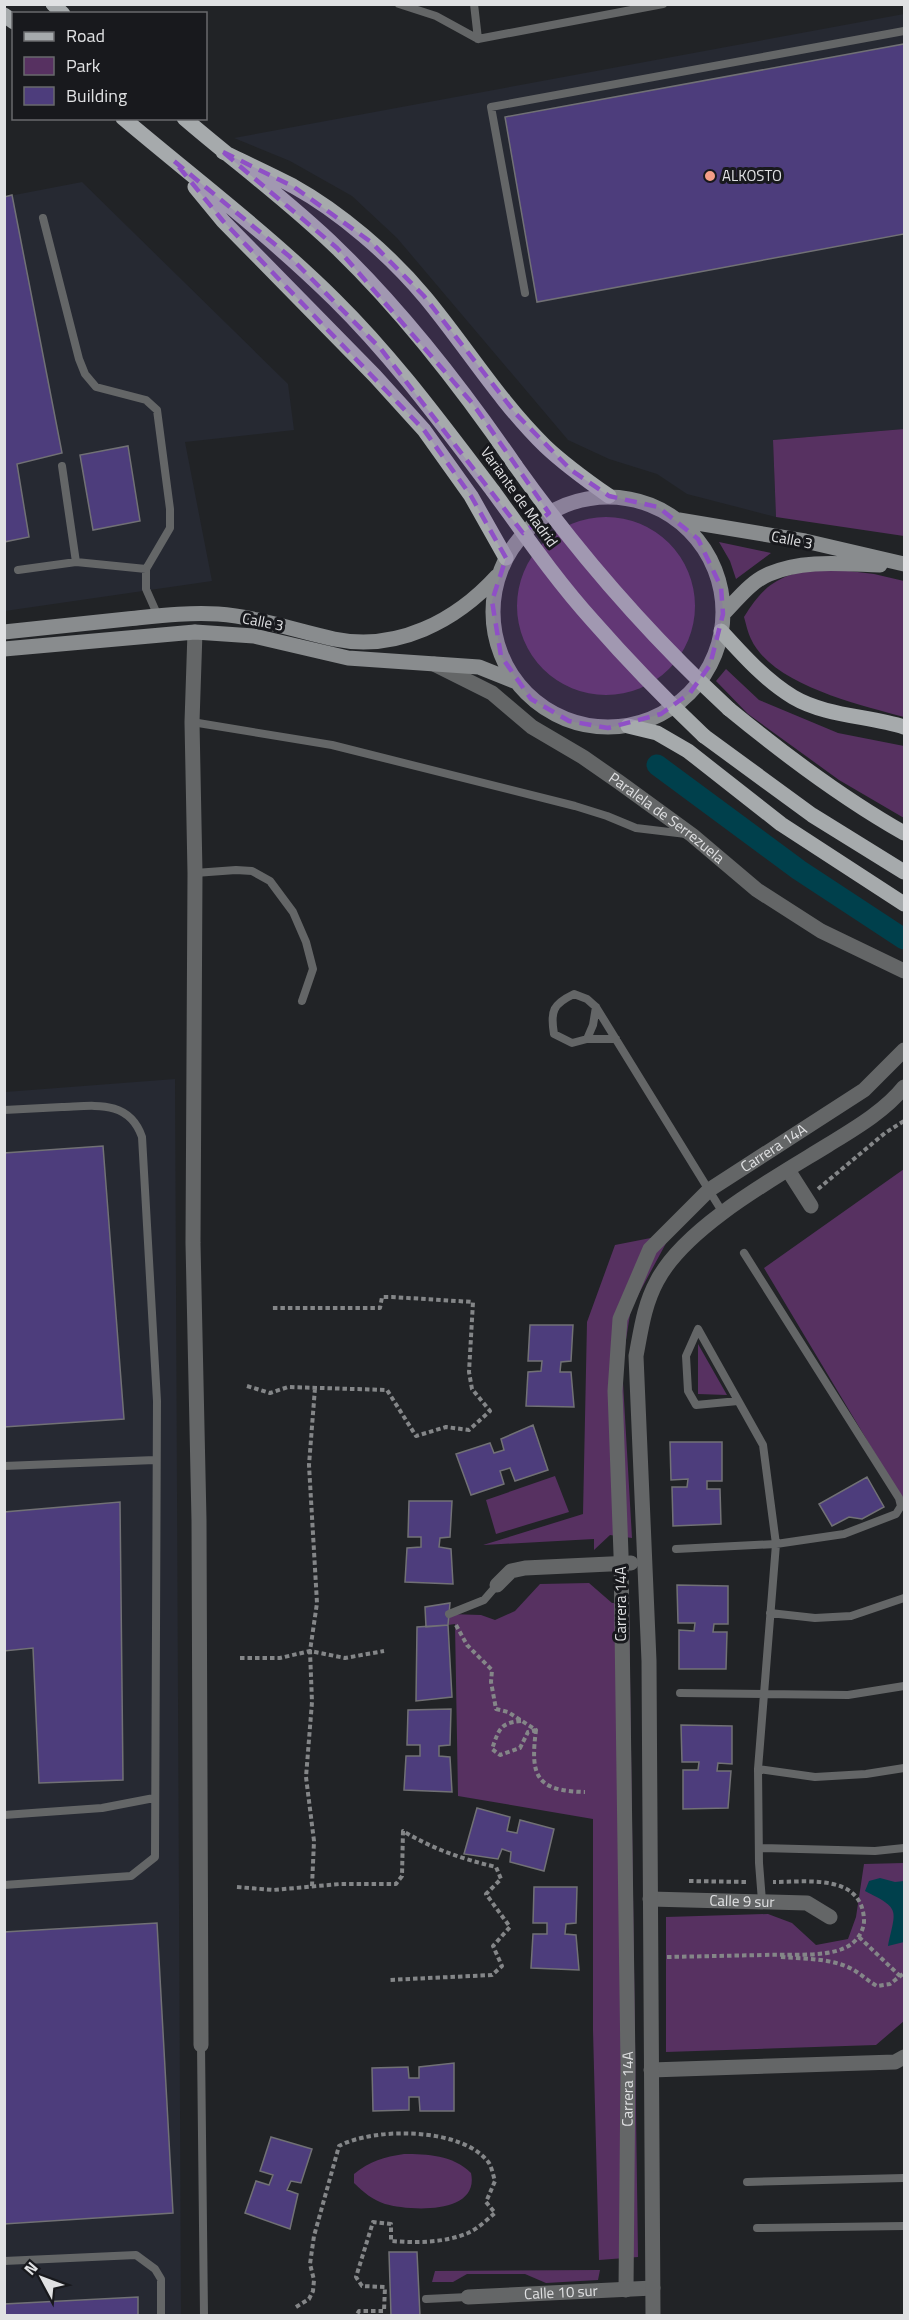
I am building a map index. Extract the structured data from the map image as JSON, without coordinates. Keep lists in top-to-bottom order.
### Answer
{
  "streets": {
    "main road": ["Variante de Madrid", "Calle 3"],
    "street": [
      "Paralela de Serrezuela",
      "Carrera 14A",
      "Calle 9 sur",
      "Calle 10 sur"
    ]
  },
  "crossings": [
    ["Calle 3", "Paralela de Serrezuela"],
    ["Carrera 14A", "Calle 9 sur"],
    ["Carrera 14A", "Calle 10 sur"]
  ],
  "places": ["ALKOSTO"],
  "legend": ["Road", "Park", "Building"],
  "north": "top left"
}
